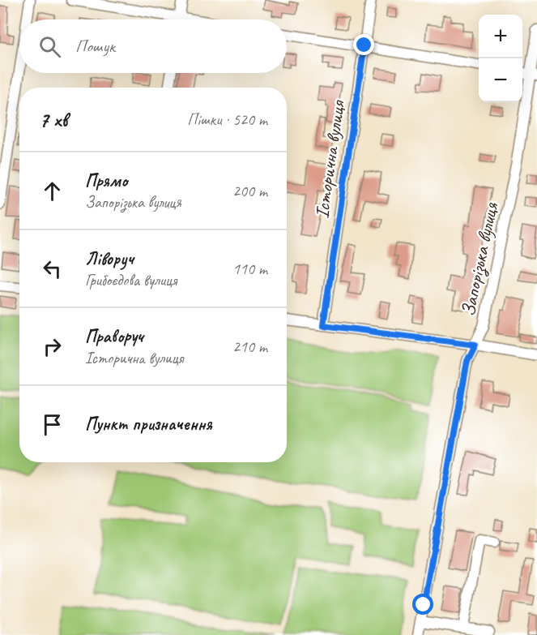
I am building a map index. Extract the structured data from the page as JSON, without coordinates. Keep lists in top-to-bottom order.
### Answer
{
  "streets": {
    "street": ["Історична вулиця", "Запорізька вулиця"]
  },
  "page": {
    "map_buttons": ["+", "−"],
    "search": "Пошук",
    "heading": ["7 хв", "Пішки · 520 m"],
    "list": [
      ["Прямо", "Запорізька вулиця", "200 m"],
      ["Ліворуч", "Грибоєдова вулиця", "110 m"],
      ["Праворуч", "Історична вулиця", "210 m"],
      "Пункт призначення"
    ]
  }
}
